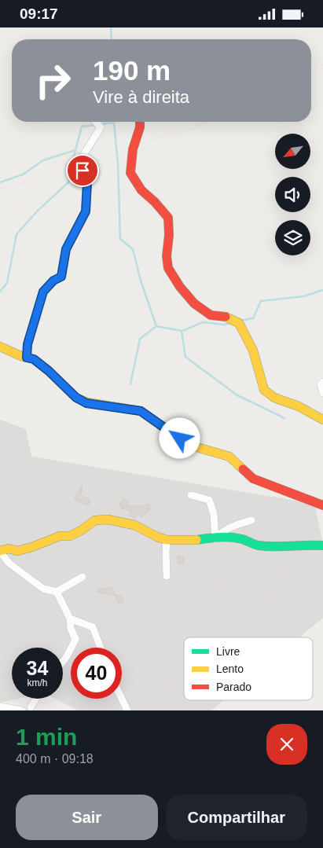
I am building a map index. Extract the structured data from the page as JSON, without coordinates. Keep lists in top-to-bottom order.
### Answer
{
  "legend": ["Livre", "Lento", "Parado"],
  "north": "bottom left",
  "page": {
    "status": "09:17",
    "turn": ["190 m", "Vire à direita"],
    "speed": "34 km/h",
    "limit": "40",
    "heading": ["1 min", "400 m · 09:18"],
    "buttons": ["Sair", "Compartilhar"]
  }
}
